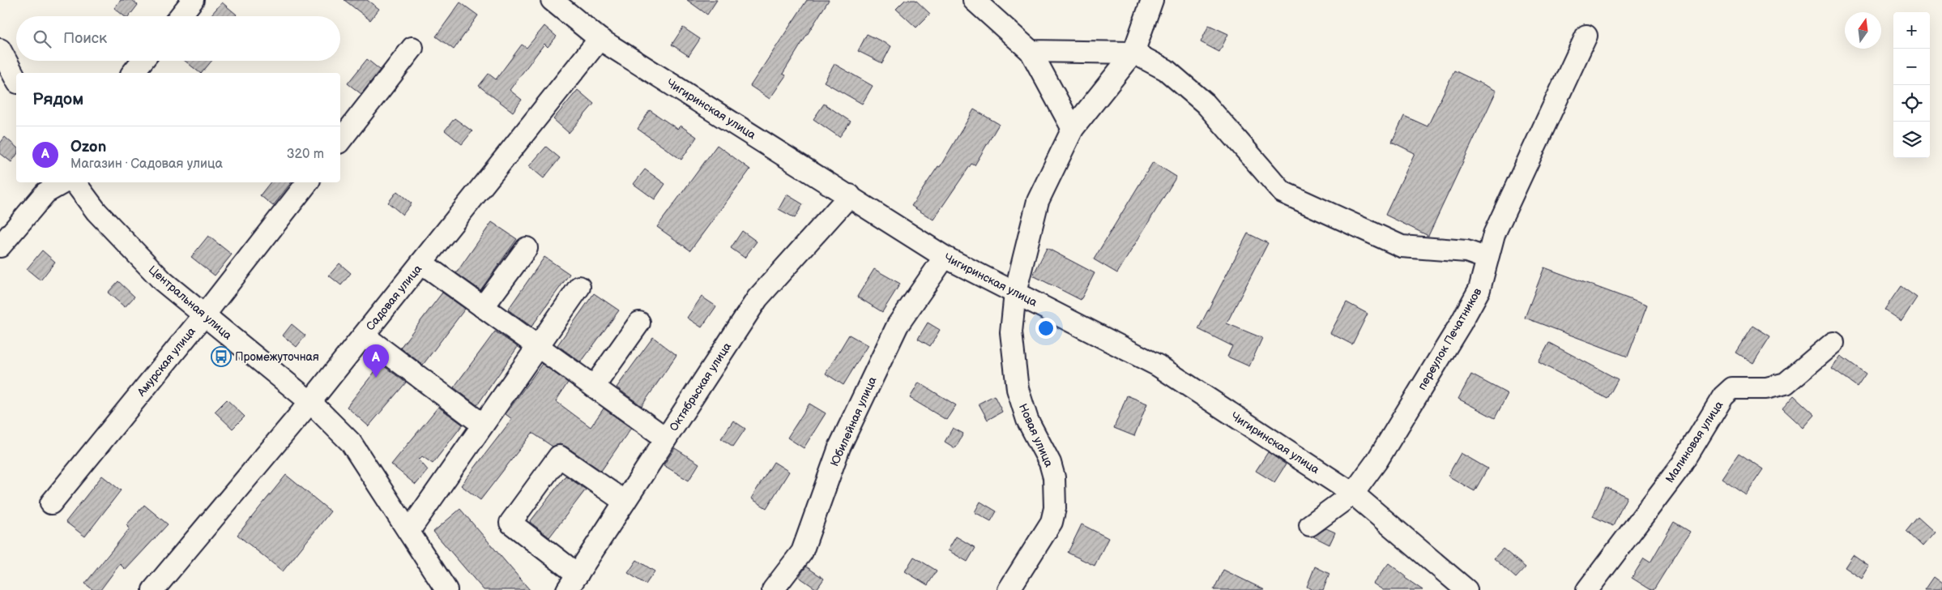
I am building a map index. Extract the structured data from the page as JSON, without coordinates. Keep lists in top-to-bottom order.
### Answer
{
  "streets": {
    "street": [
      "Чигиринская улица",
      "Садовая улица",
      "Центральная улица",
      "переулок Печатников",
      "Амурская улица",
      "Октябрьская улица",
      "Юбилейная улица",
      "Новая улица",
      "Малиновая улица"
    ]
  },
  "crossings": [
    ["Чигиринская улица", "Садовая улица"],
    ["Чигиринская улица", "переулок Печатников"],
    ["Чигиринская улица", "Октябрьская улица"],
    ["Чигиринская улица", "Юбилейная улица"],
    ["Чигиринская улица", "Новая улица"],
    ["Садовая улица", "Центральная улица"],
    ["Центральная улица", "Амурская улица"]
  ],
  "places": {
    "bus stop": ["Промежуточная"]
  },
  "north": "top",
  "page": {
    "map_buttons": ["+", "−"],
    "search": "Поиск",
    "heading": "Рядом",
    "list": [
      {
        "mark": "A",
        "name": "Ozon",
        "note": "Магазин · Садовая улица",
        "value": "320 m"
      }
    ],
    "pins": "A"
  }
}
